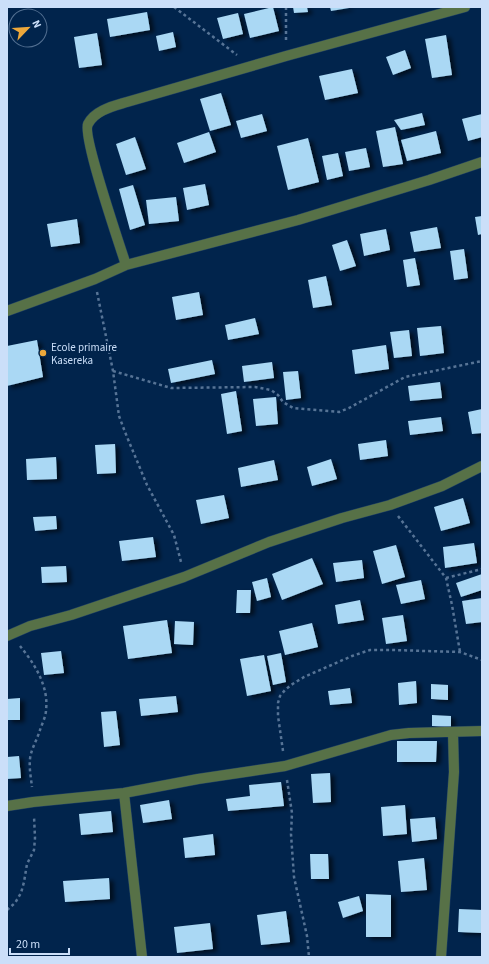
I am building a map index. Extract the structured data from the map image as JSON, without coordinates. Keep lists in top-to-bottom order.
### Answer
{
  "places": ["Ecole primaire Kasereka"],
  "scale_bar": "20 m",
  "north": "top right"
}
